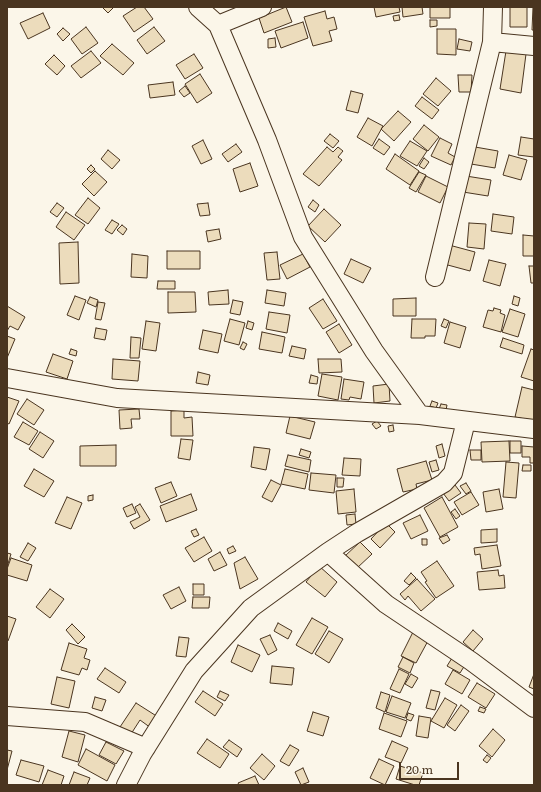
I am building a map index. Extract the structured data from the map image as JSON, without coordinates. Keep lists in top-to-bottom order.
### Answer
{
  "scale_bar": "20 m"
}
